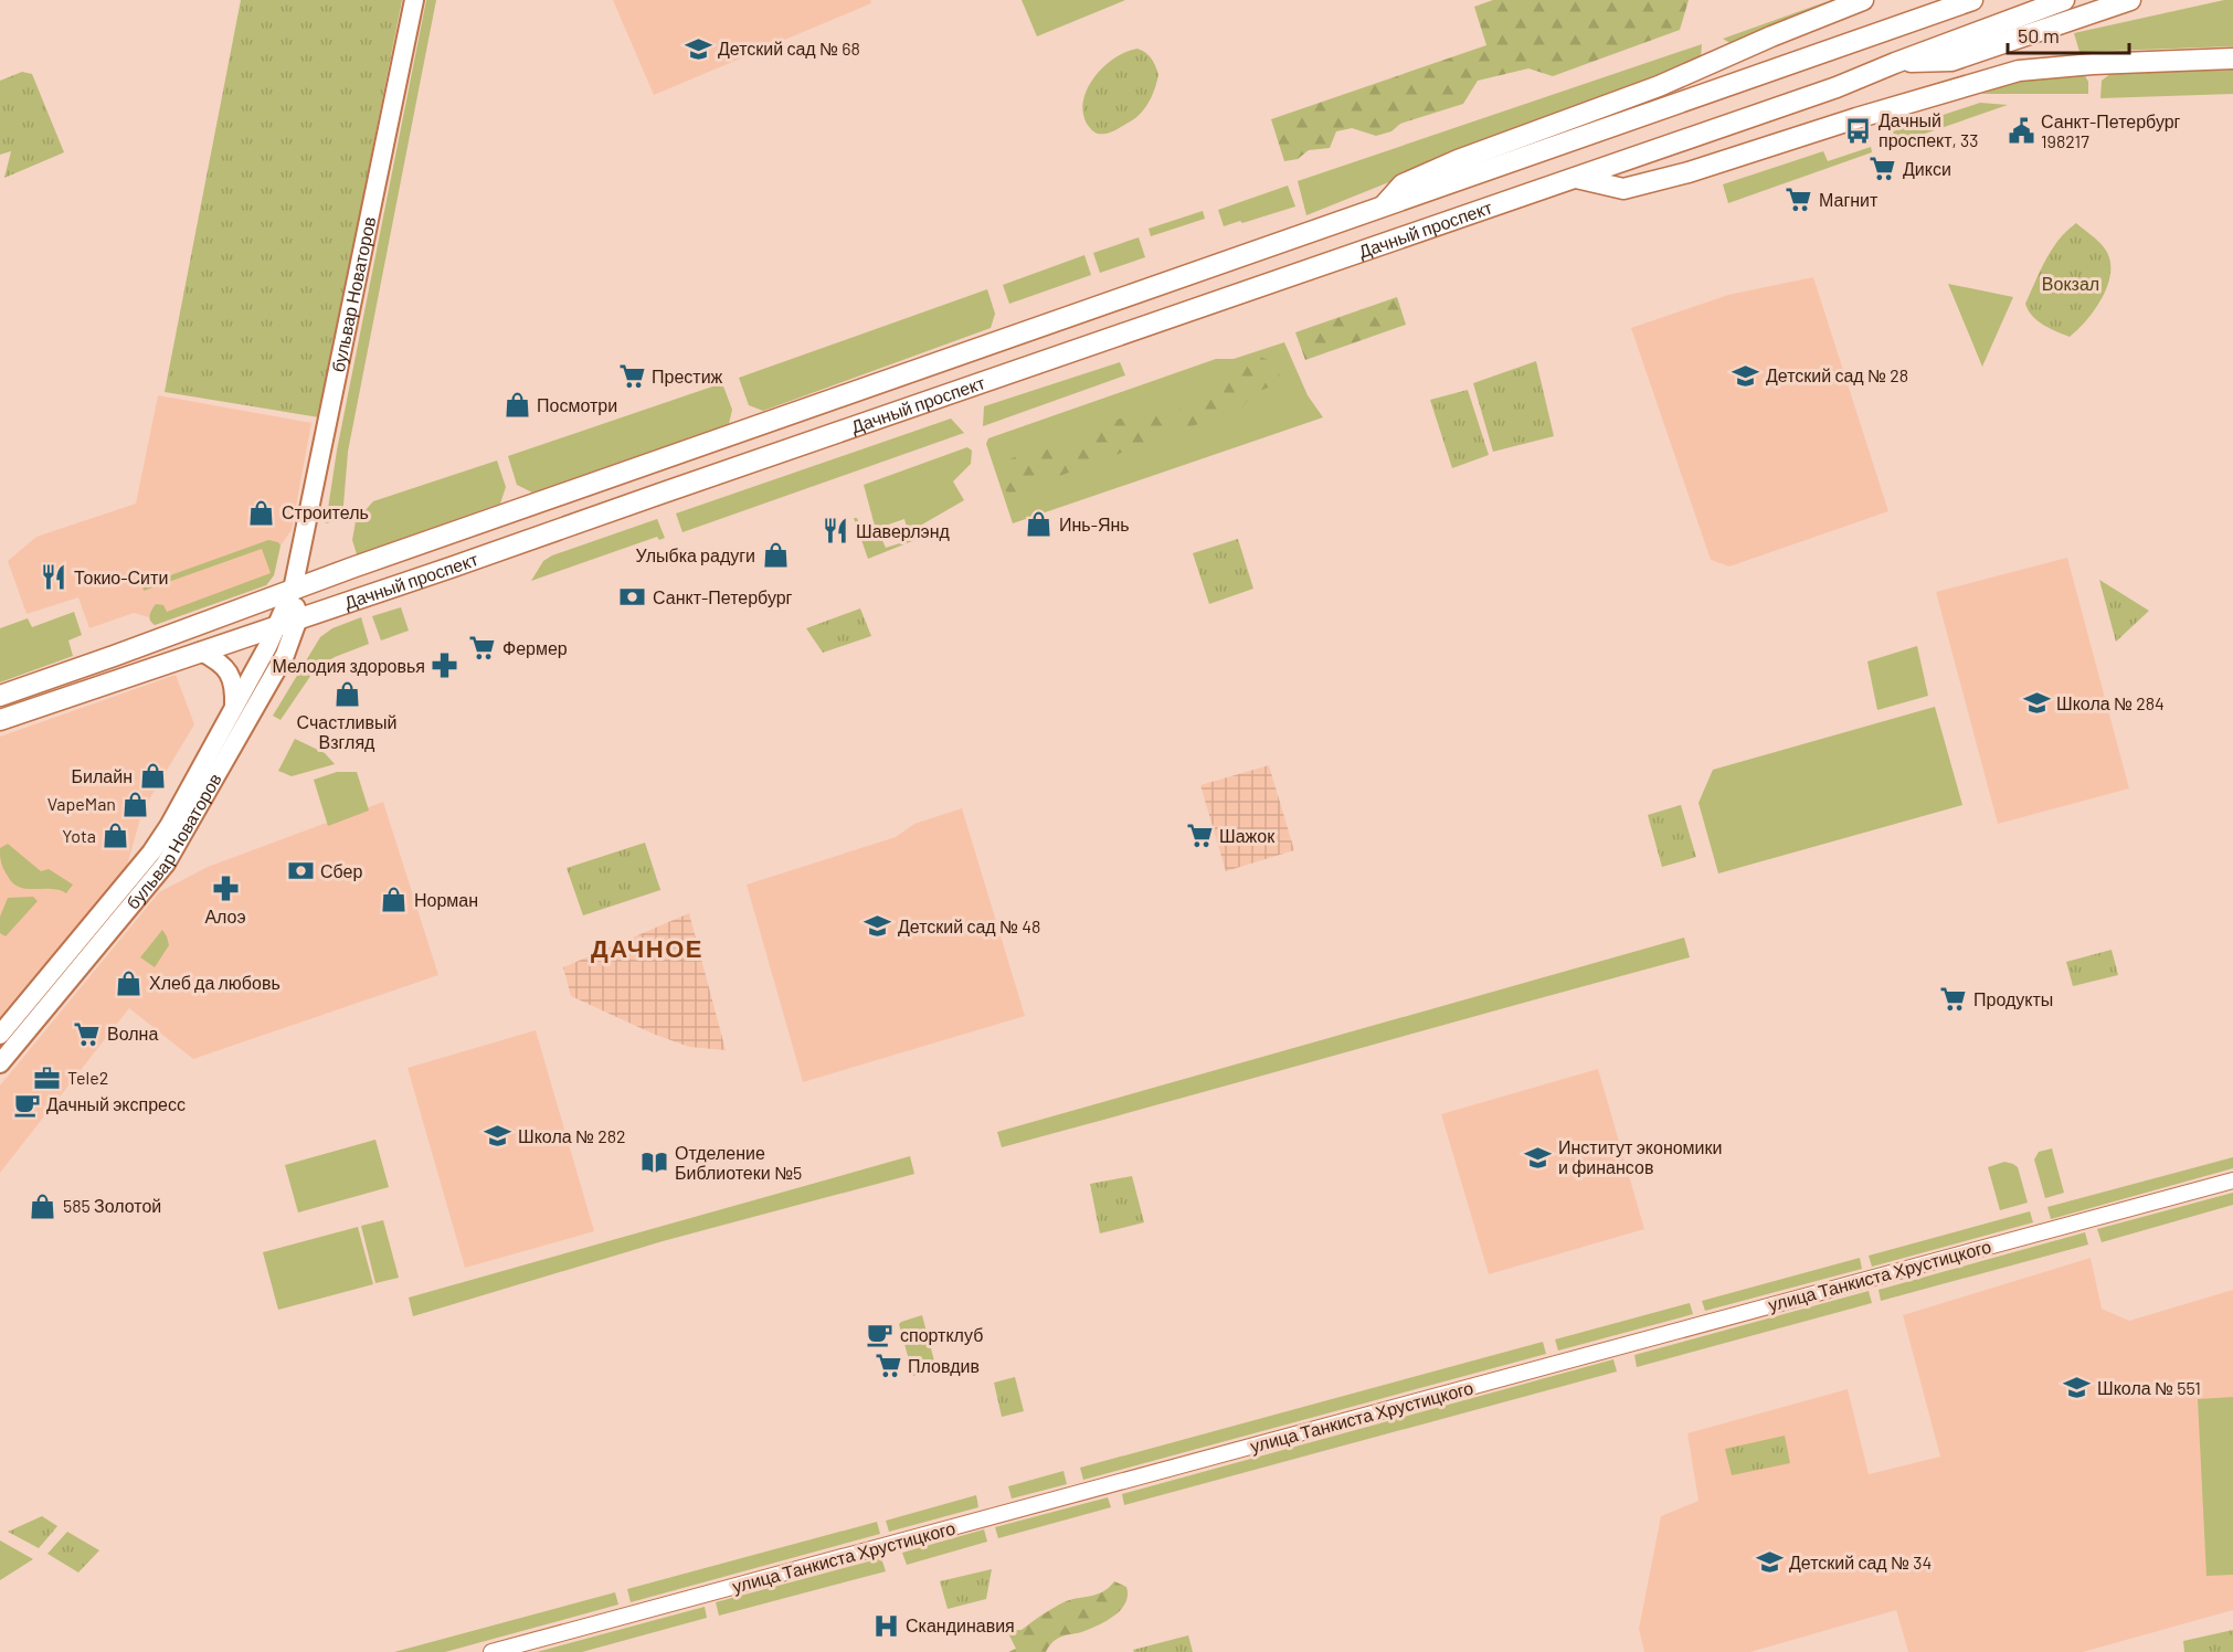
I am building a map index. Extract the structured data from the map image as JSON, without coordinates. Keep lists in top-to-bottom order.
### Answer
{
  "streets": {
    "main road": ["Дачный проспект"],
    "street": ["бульвар Новаторов", "улица Танкиста Хрустицкого"]
  },
  "crossings": [
    ["Дачный проспект", "бульвар Новаторов"]
  ],
  "districts": ["ДАЧНОЕ"],
  "parks": ["Вокзал"],
  "places": {
    "school or university": [
      "Детский сад № 68",
      "Детский сад № 28",
      "Школа № 284",
      "Детский сад № 48",
      "Школа № 282",
      "Институт экономики и финансов",
      "Школа № 551",
      "Детский сад № 34"
    ],
    "bus stop": ["Дачный проспект, 33"],
    "public building": ["Санкт-Петербург 198217"],
    "supermarket": [
      "Дикси",
      "Магнит",
      "Престиж",
      "Фермер",
      "Шажок",
      "Продукты",
      "Волна",
      "Пловдив"
    ],
    "shop": [
      "Посмотри",
      "Строитель",
      "Инь-Янь",
      "Улыбка радуги",
      "Счастливый Взгляд",
      "Билайн",
      "VapeMan",
      "Yota",
      "Норман",
      "Хлеб да любовь",
      "585 Золотой"
    ],
    "restaurant": ["Шаверлэнд", "Токио-Сити"],
    "bank": ["Санкт-Петербург", "Сбер"],
    "pharmacy": ["Мелодия здоровья", "Алоэ"],
    "office": ["Tele2"],
    "cafe": ["Дачный экспресс", "спортклуб"],
    "library": ["Отделение Библиотеки №5"],
    "hospital": ["Скандинавия"]
  },
  "scale_bar": "50 m"
}
